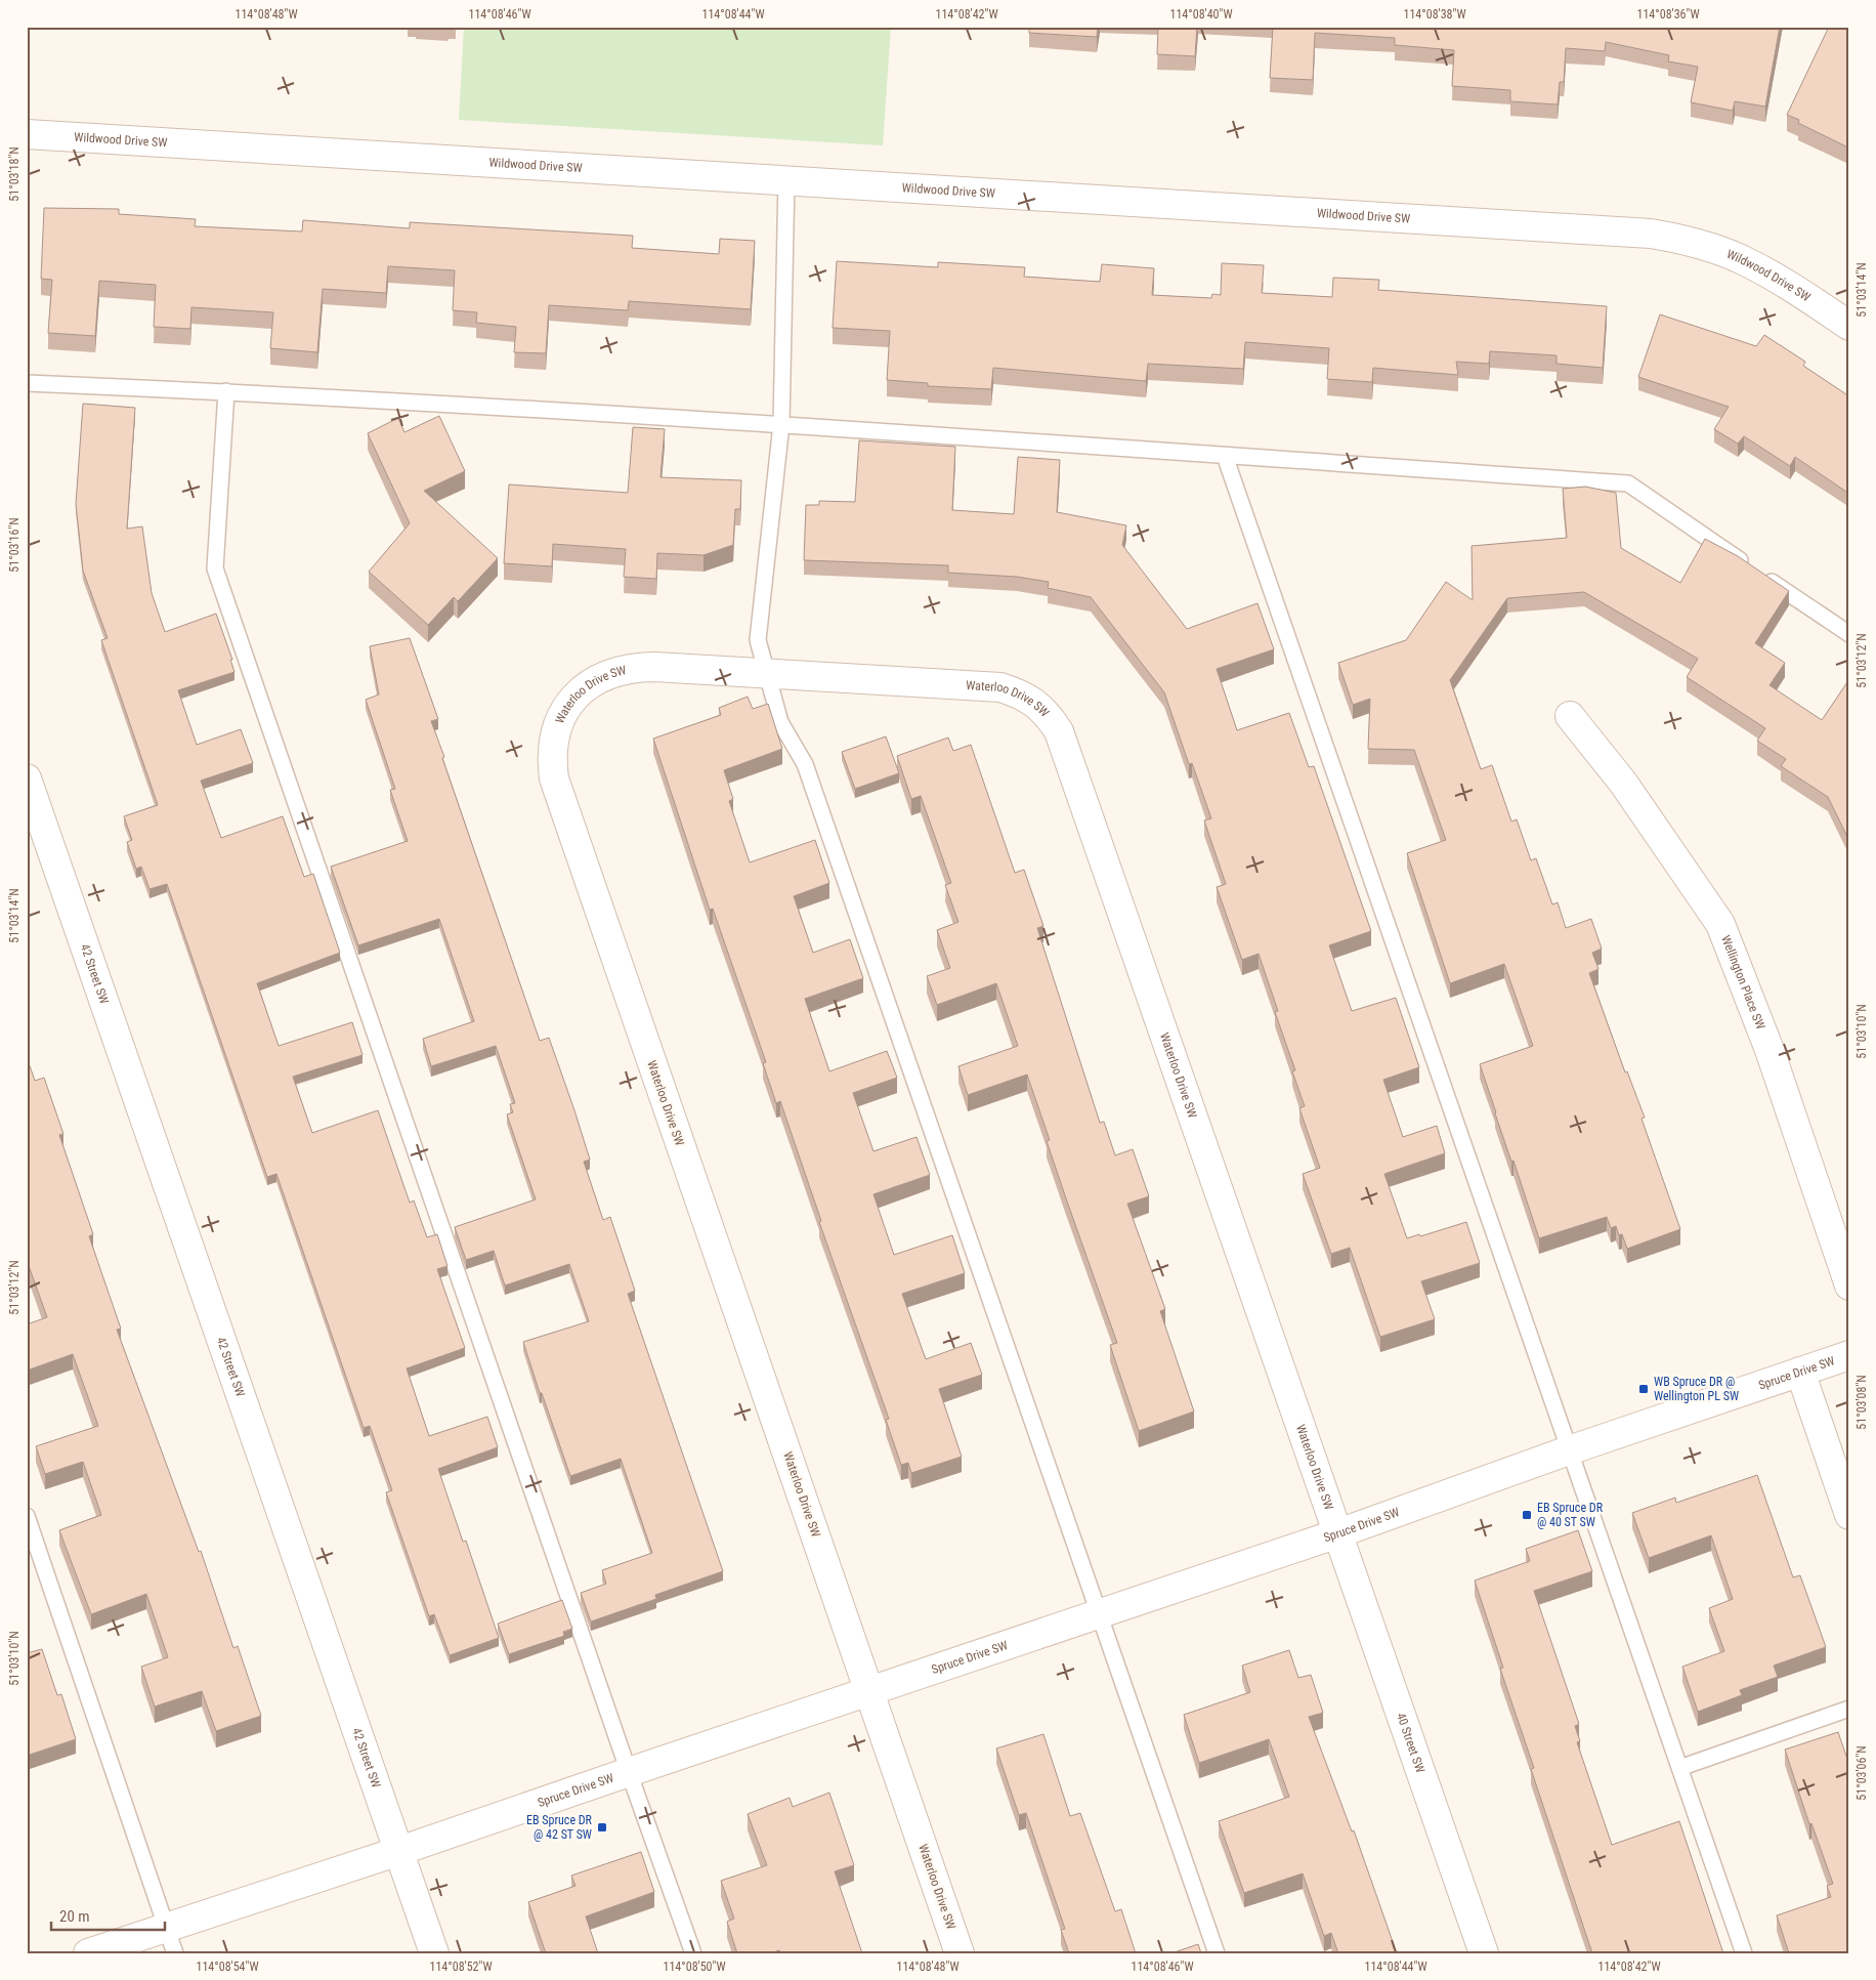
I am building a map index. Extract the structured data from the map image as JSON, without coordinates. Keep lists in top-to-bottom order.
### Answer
{
  "streets": {
    "street": [
      "Wildwood Drive SW",
      "Waterloo Drive SW",
      "42 Street SW",
      "Wellington Place SW",
      "Spruce Drive SW",
      "40 Street SW"
    ]
  },
  "crossings": [
    ["Waterloo Drive SW", "Spruce Drive SW"],
    ["Waterloo Drive SW", "40 Street SW"],
    ["42 Street SW", "Spruce Drive SW"],
    ["Spruce Drive SW", "40 Street SW"]
  ],
  "places": {
    "transit": ["WB Spruce DR @ Wellington PL SW", "EB Spruce DR @ 40 ST SW", "EB Spruce DR @ 42 ST SW"]
  },
  "scale_bar": "20 m",
  "coordinates": [
    "114°08'48\"W",
    "114°08'46\"W",
    "114°08'44\"W",
    "114°08'42\"W",
    "114°08'40\"W",
    "114°08'38\"W",
    "114°08'36\"W",
    "51°03'18\"N",
    "51°03'14\"N",
    "51°03'16\"N",
    "51°03'12\"N",
    "51°03'10\"N",
    "51°03'08\"N",
    "51°03'06\"N",
    "114°08'54\"W",
    "114°08'52\"W",
    "114°08'50\"W"
  ]
}
